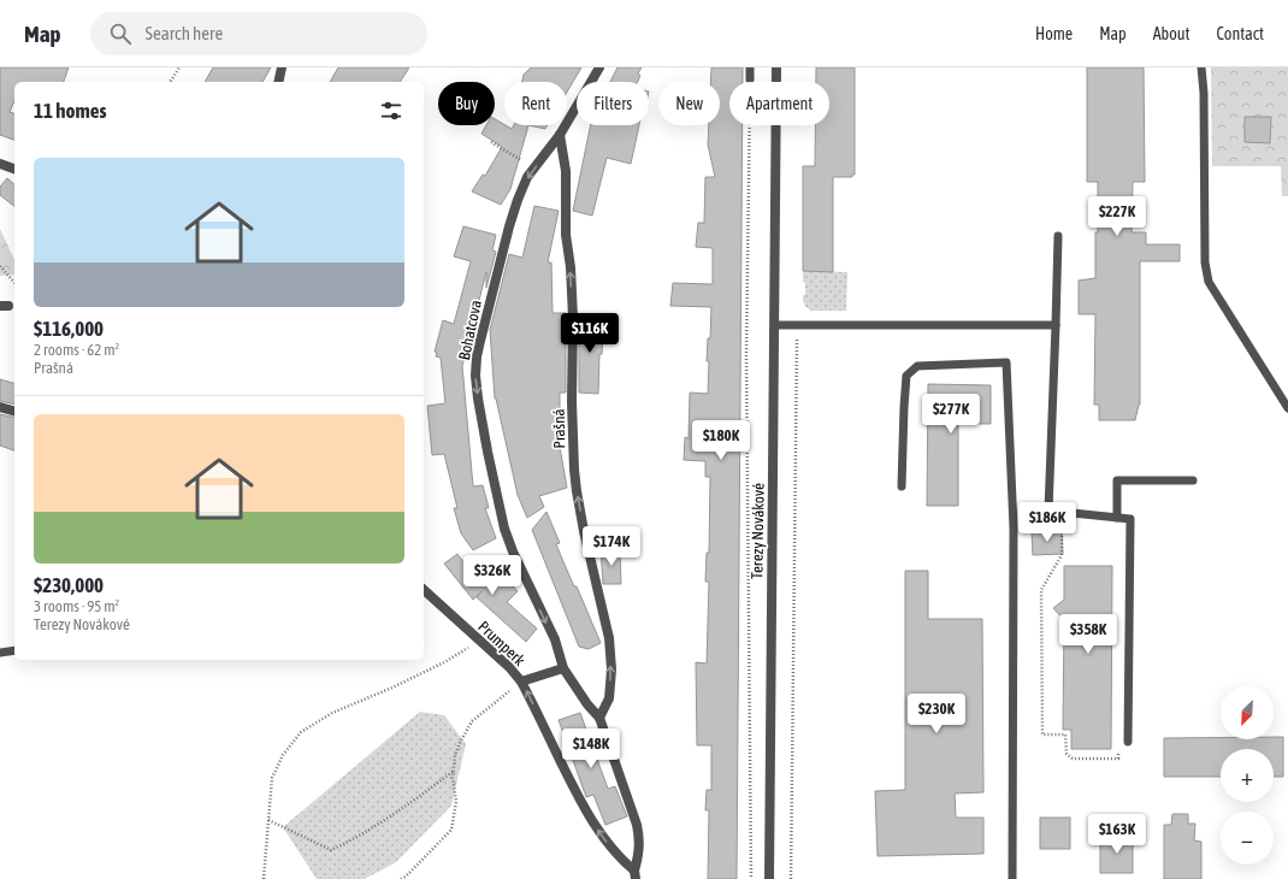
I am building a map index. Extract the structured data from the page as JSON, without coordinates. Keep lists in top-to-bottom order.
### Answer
{
  "streets": {
    "street": [
      "Bohatcova",
      "Prašná",
      "Terezy Novákové",
      "Prumperk"
    ]
  },
  "crossings": [
    ["Bohatcova", "Prašná"],
    ["Bohatcova", "Prumperk"]
  ],
  "one_way": ["Bohatcova", "Prašná", "Prumperk"],
  "north": "bottom left",
  "page": {
    "header": "Map",
    "search": "Search here",
    "nav": [
      "Home",
      "Map",
      "About",
      "Contact"
    ],
    "chip": [
      "Buy",
      "Rent",
      "Filters",
      "New",
      "Apartment"
    ],
    "heading": "11 homes",
    "list": [
      {
        "name": "$116,000",
        "note": "2 rooms · 62 m² · Prašná"
      },
      {
        "name": "$230,000",
        "note": "3 rooms · 95 m² · Terezy Novákové"
      }
    ],
    "price": [
      "$227K",
      "$116K",
      "$277K",
      "$180K",
      "$186K",
      "$174K",
      "$326K",
      "$358K",
      "$230K",
      "$148K",
      "$163K"
    ],
    "map_buttons": ["+", "−"]
  }
}
